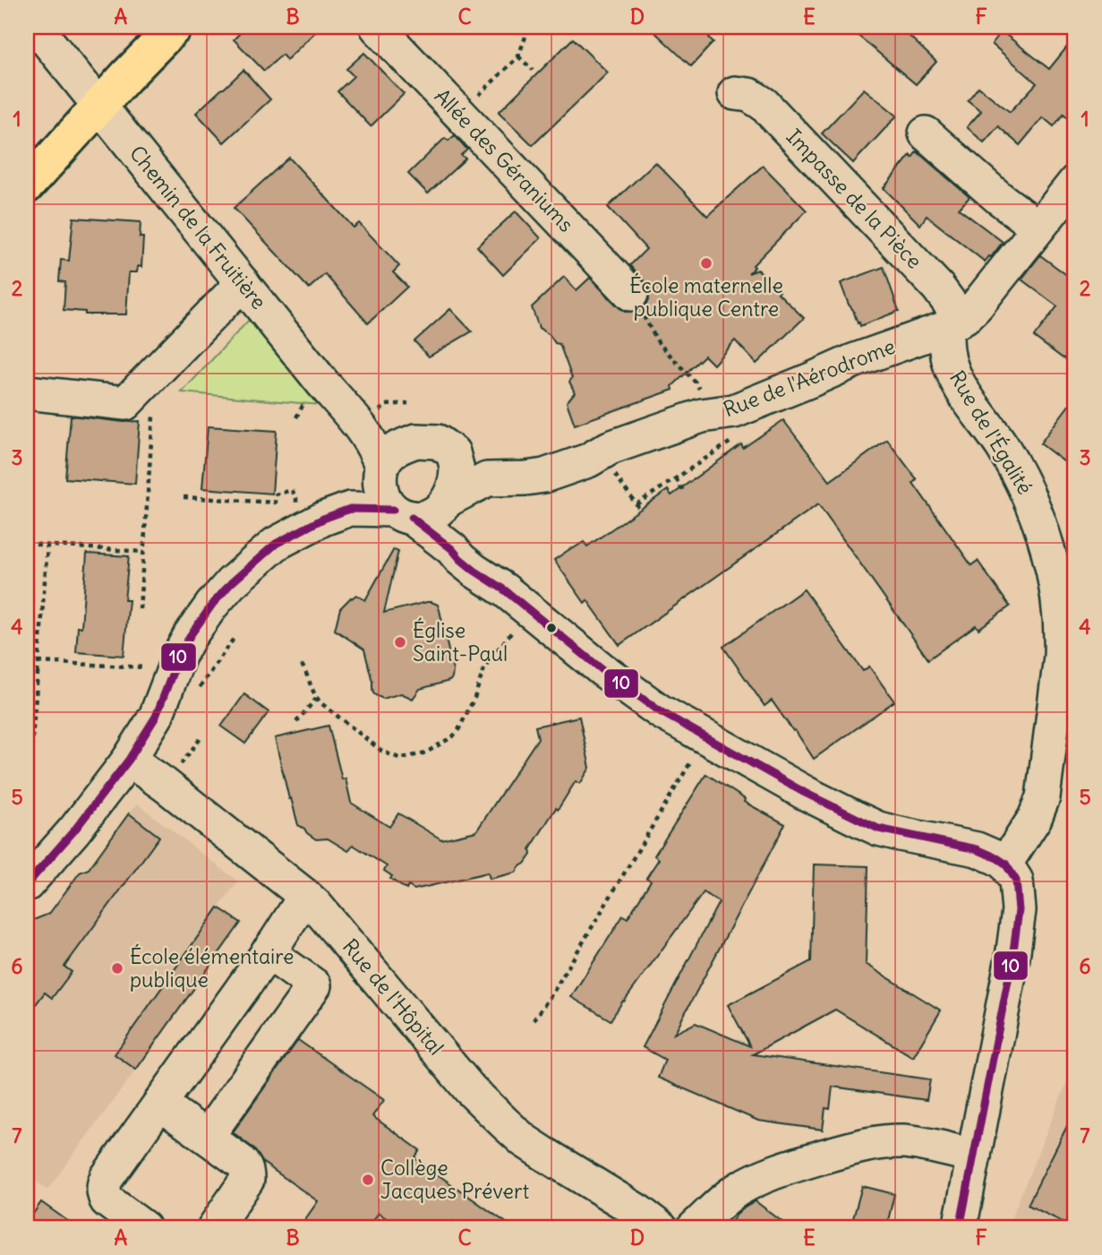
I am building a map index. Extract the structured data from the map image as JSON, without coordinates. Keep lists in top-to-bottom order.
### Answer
{
  "streets": {
    "street": [
      "Allée des Géraniums",
      "Impasse de la Pièce",
      "Chemin de la Fruitière",
      "Rue de l'Aérodrome",
      "Rue de l'Égalité",
      "Rue de l'Hôpital"
    ]
  },
  "crossings": [
    ["Impasse de la Pièce", "Rue de l'Aérodrome"],
    ["Impasse de la Pièce", "Rue de l'Égalité"],
    ["Chemin de la Fruitière", "Rue de l'Aérodrome"],
    ["Rue de l'Aérodrome", "Rue de l'Égalité"],
    ["Rue de l'Aérodrome", "Rue de l'Hôpital"]
  ],
  "places": [
    "École maternelle publique Centre",
    "Église Saint-Paul",
    "École élémentaire publique",
    "Collège Jacques Prévert"
  ],
  "lines": ["transit line 10"],
  "grid": {
    "columns": [
      "A",
      "B",
      "C",
      "D",
      "E",
      "F"
    ],
    "rows": [
      "1",
      "2",
      "3",
      "4",
      "5",
      "6",
      "7"
    ]
  }
}
